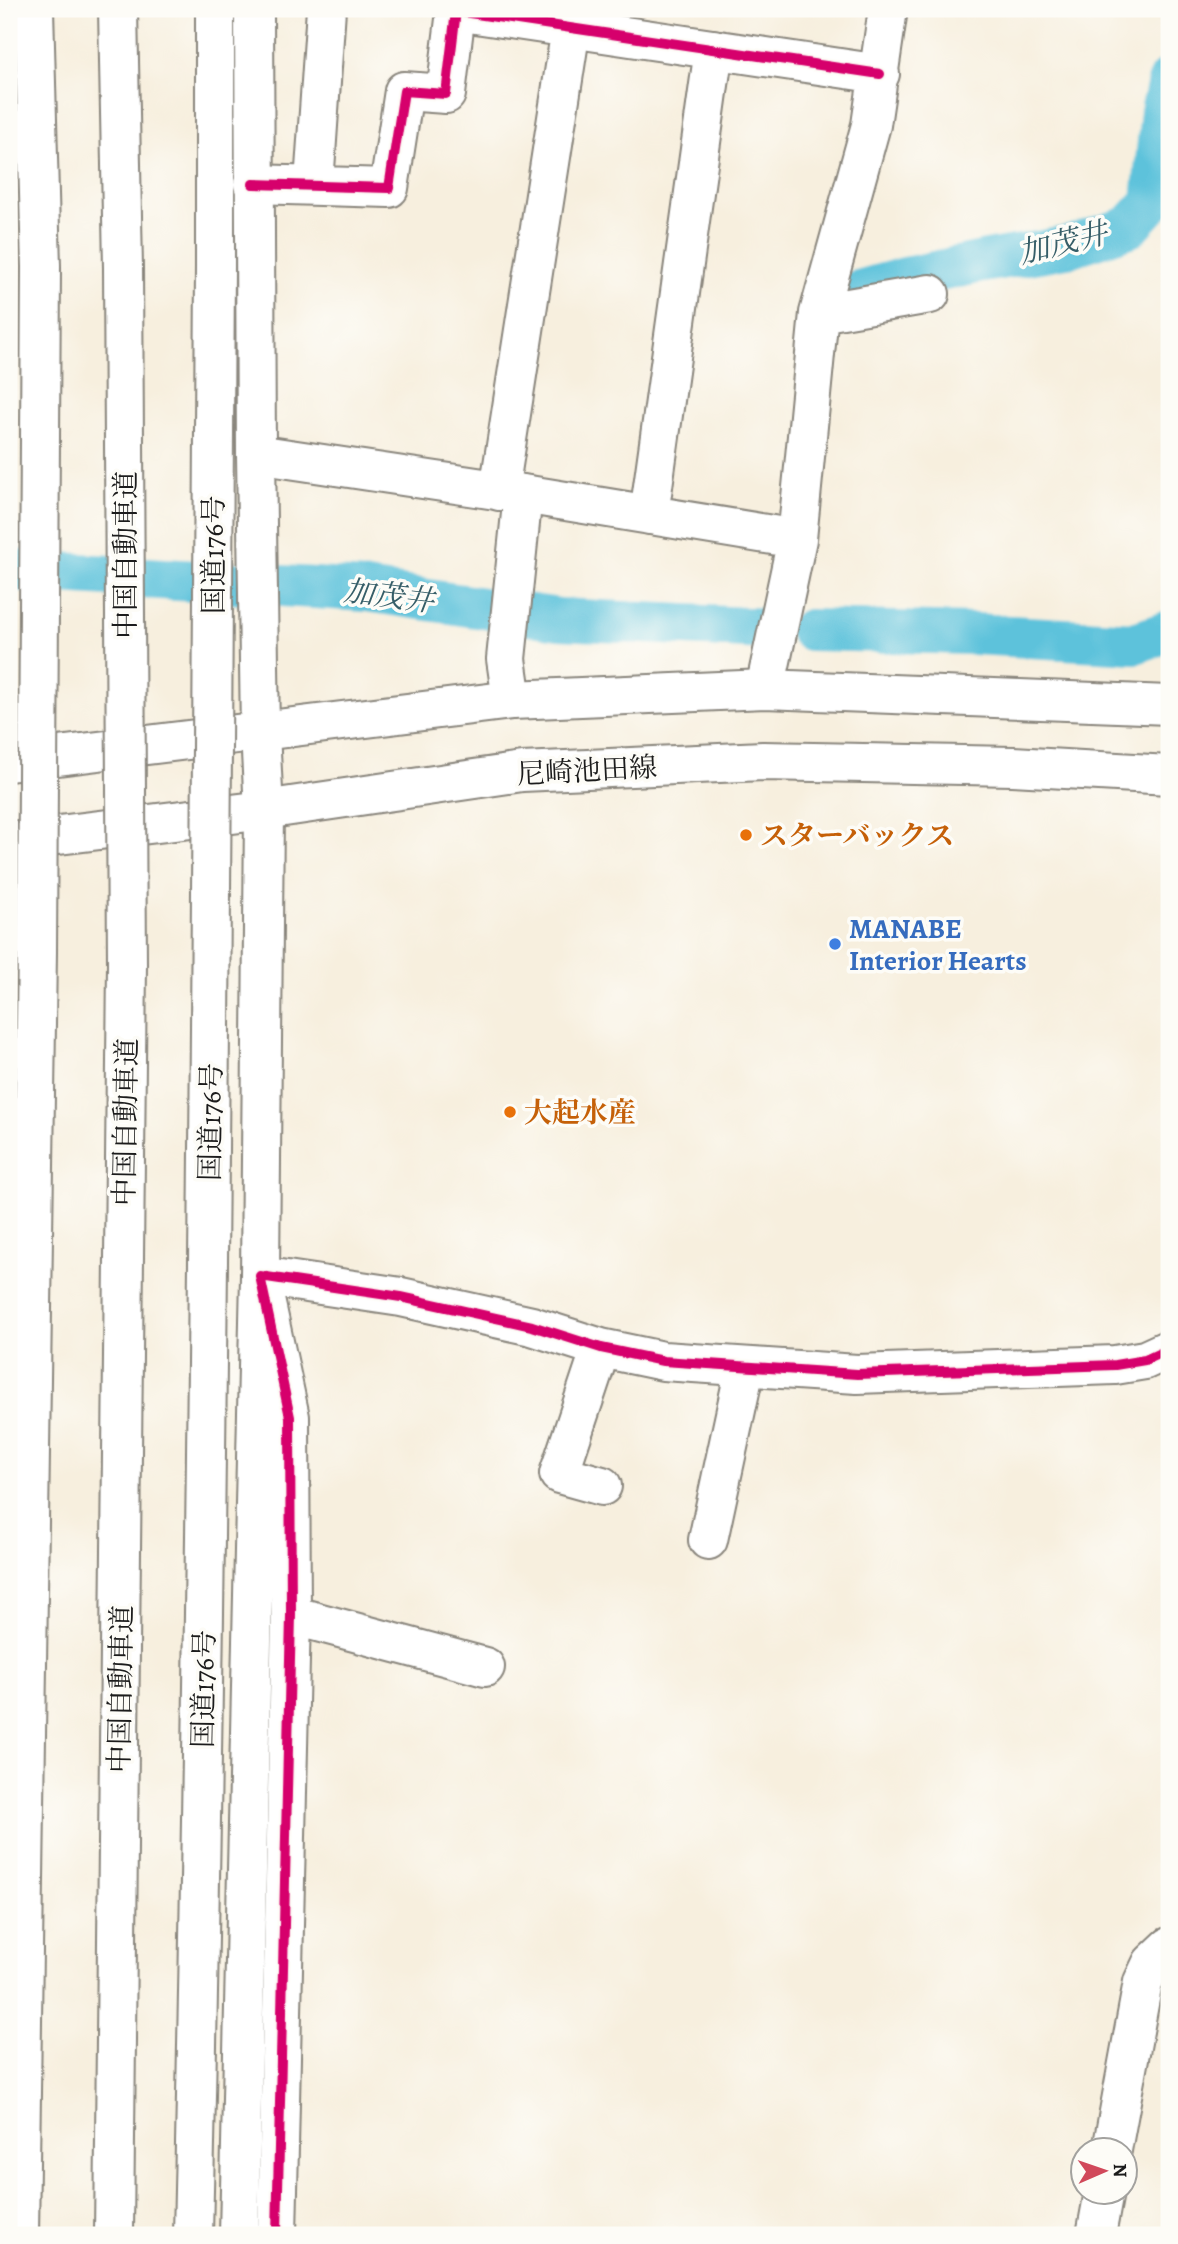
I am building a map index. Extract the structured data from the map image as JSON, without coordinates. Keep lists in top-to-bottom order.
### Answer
{
  "streets": {
    "main road": ["中国自動車道", "国道176号", "尼崎池田線"]
  },
  "water": ["加茂井"],
  "places": ["スターバックス", "MANABE Interior Hearts", "大起水産"],
  "north": "right"
}
